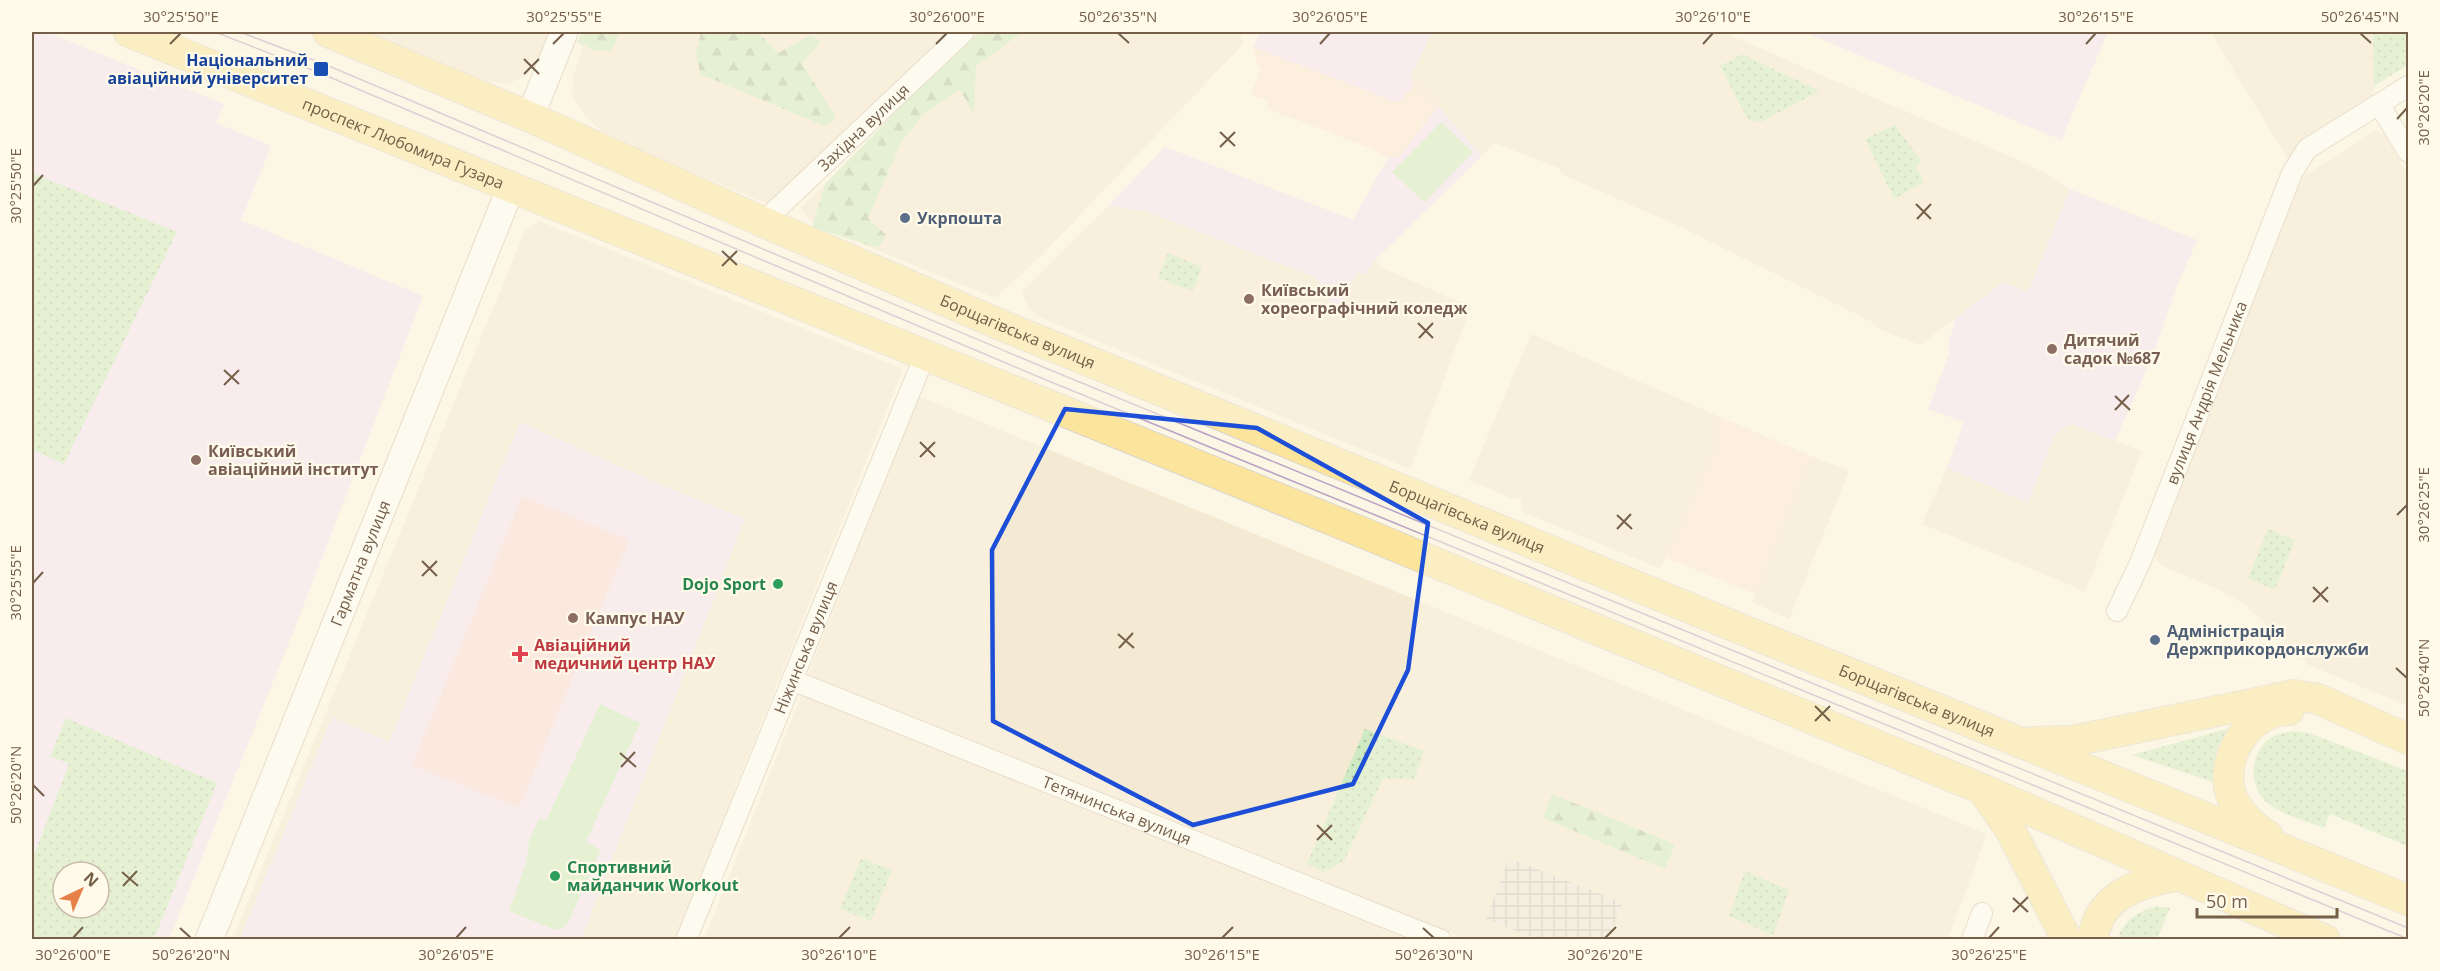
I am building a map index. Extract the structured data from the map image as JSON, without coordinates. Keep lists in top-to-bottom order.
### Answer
{
  "streets": {
    "main road": ["проспект Любомира Гузара", "Борщагівська вулиця", "Гарматна вулиця"],
    "street": [
      "Західна вулиця",
      "вулиця Андрія Мельника",
      "Ніжинська вулиця",
      "Тетянинська вулиця"
    ]
  },
  "crossings": [
    ["Західна вулиця", "Борщагівська вулиця"],
    ["проспект Любомира Гузара", "Гарматна вулиця"],
    ["Ніжинська вулиця", "Тетянинська вулиця"]
  ],
  "places": {
    "transit": ["Національний авіаційний університет"],
    "other": [
      "Укрпошта",
      "Київський хореографічний коледж",
      "Дитячий садок №687",
      "Київський авіаційний інститут",
      "Dojo Sport",
      "Кампус НАУ",
      "Адміністрація Держприкордонслужби",
      "Спортивний майданчик Workout"
    ],
    "health": ["Авіаційний медичний центр НАУ"]
  },
  "scale_bar": "50 m",
  "north": "top right",
  "coordinates": [
    "30°25'50\"E",
    "30°25'55\"E",
    "30°26'00\"E",
    "50°26'35\"N",
    "30°26'05\"E",
    "30°26'10\"E",
    "30°26'15\"E",
    "50°26'45\"N",
    "30°26'20\"E",
    "30°26'25\"E",
    "50°26'40\"N",
    "50°26'20\"N",
    "50°26'30\"N"
  ]
}
